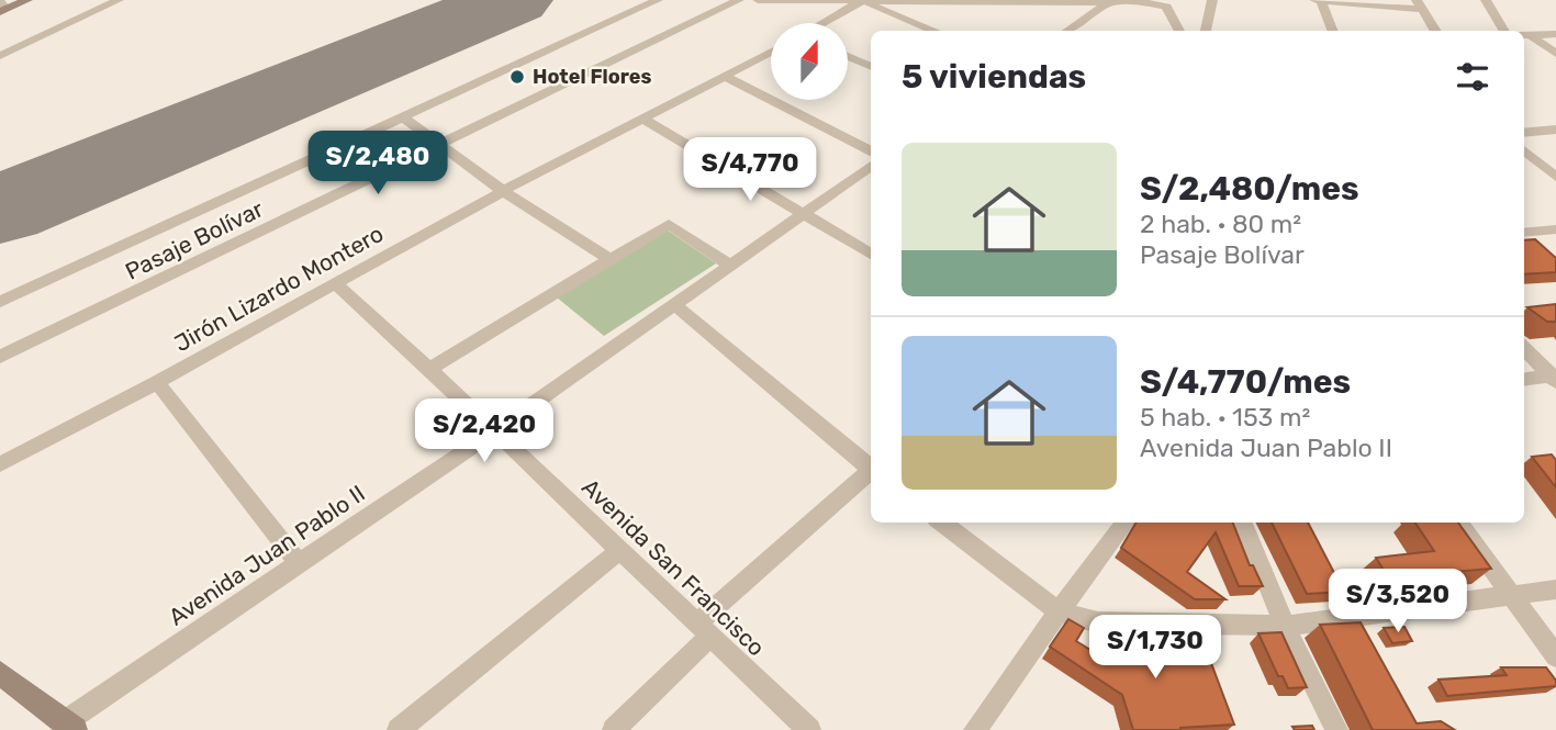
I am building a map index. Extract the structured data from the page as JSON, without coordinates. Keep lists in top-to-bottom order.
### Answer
{
  "streets": {
    "street": [
      "Pasaje Bolívar",
      "Jirón Lizardo Montero",
      "Avenida Juan Pablo II",
      "Avenida San Francisco"
    ]
  },
  "crossings": [
    ["Jirón Lizardo Montero", "Avenida San Francisco"],
    ["Avenida Juan Pablo II", "Avenida San Francisco"]
  ],
  "places": ["Hotel Flores"],
  "north": "top",
  "page": {
    "heading": "5 viviendas",
    "list": [
      {
        "name": "S/2,480/mes",
        "note": "2 hab. · 80 m² · Pasaje Bolívar"
      },
      {
        "name": "S/4,770/mes",
        "note": "5 hab. · 153 m² · Avenida Juan Pablo II"
      }
    ],
    "price": [
      "S/2,480",
      "S/4,770",
      "S/2,420",
      "S/3,520",
      "S/1,730"
    ]
  }
}
